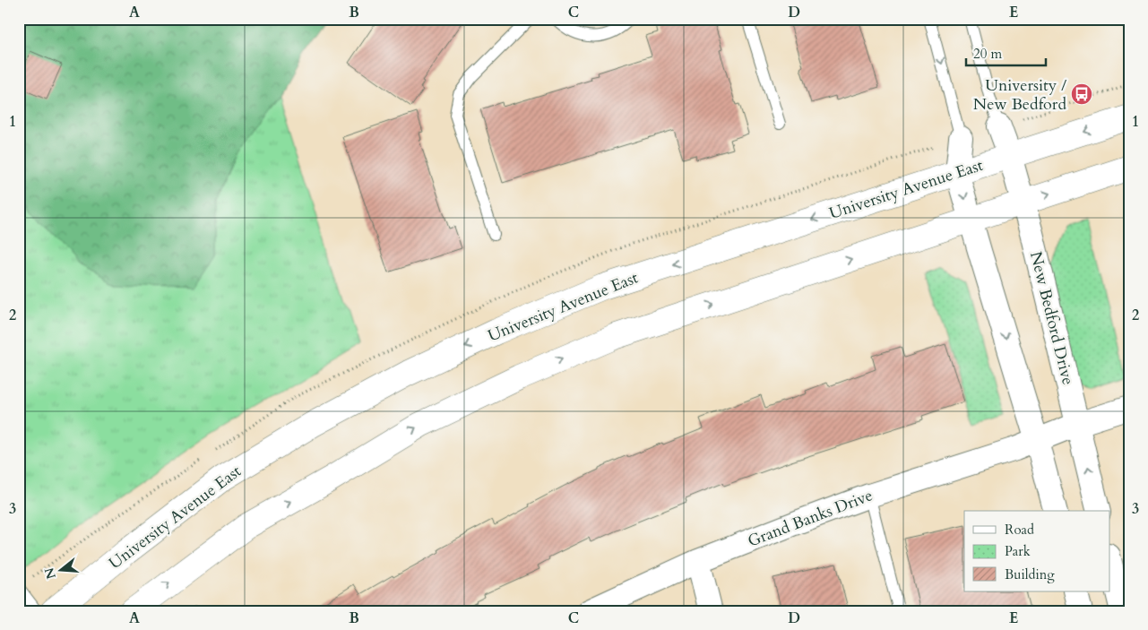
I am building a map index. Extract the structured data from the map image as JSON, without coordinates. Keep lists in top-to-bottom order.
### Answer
{
  "streets": {
    "main road": ["University Avenue East"],
    "street": ["New Bedford Drive", "Grand Banks Drive"]
  },
  "crossings": [
    ["University Avenue East", "New Bedford Drive"],
    ["New Bedford Drive", "Grand Banks Drive"]
  ],
  "places": {
    "bus stop": ["University / New Bedford"]
  },
  "legend": ["Road", "Park", "Building"],
  "scale_bar": "20 m",
  "north": "left",
  "grid": {
    "columns": [
      "A",
      "B",
      "C",
      "D",
      "E"
    ],
    "rows": ["1", "2", "3"]
  }
}
